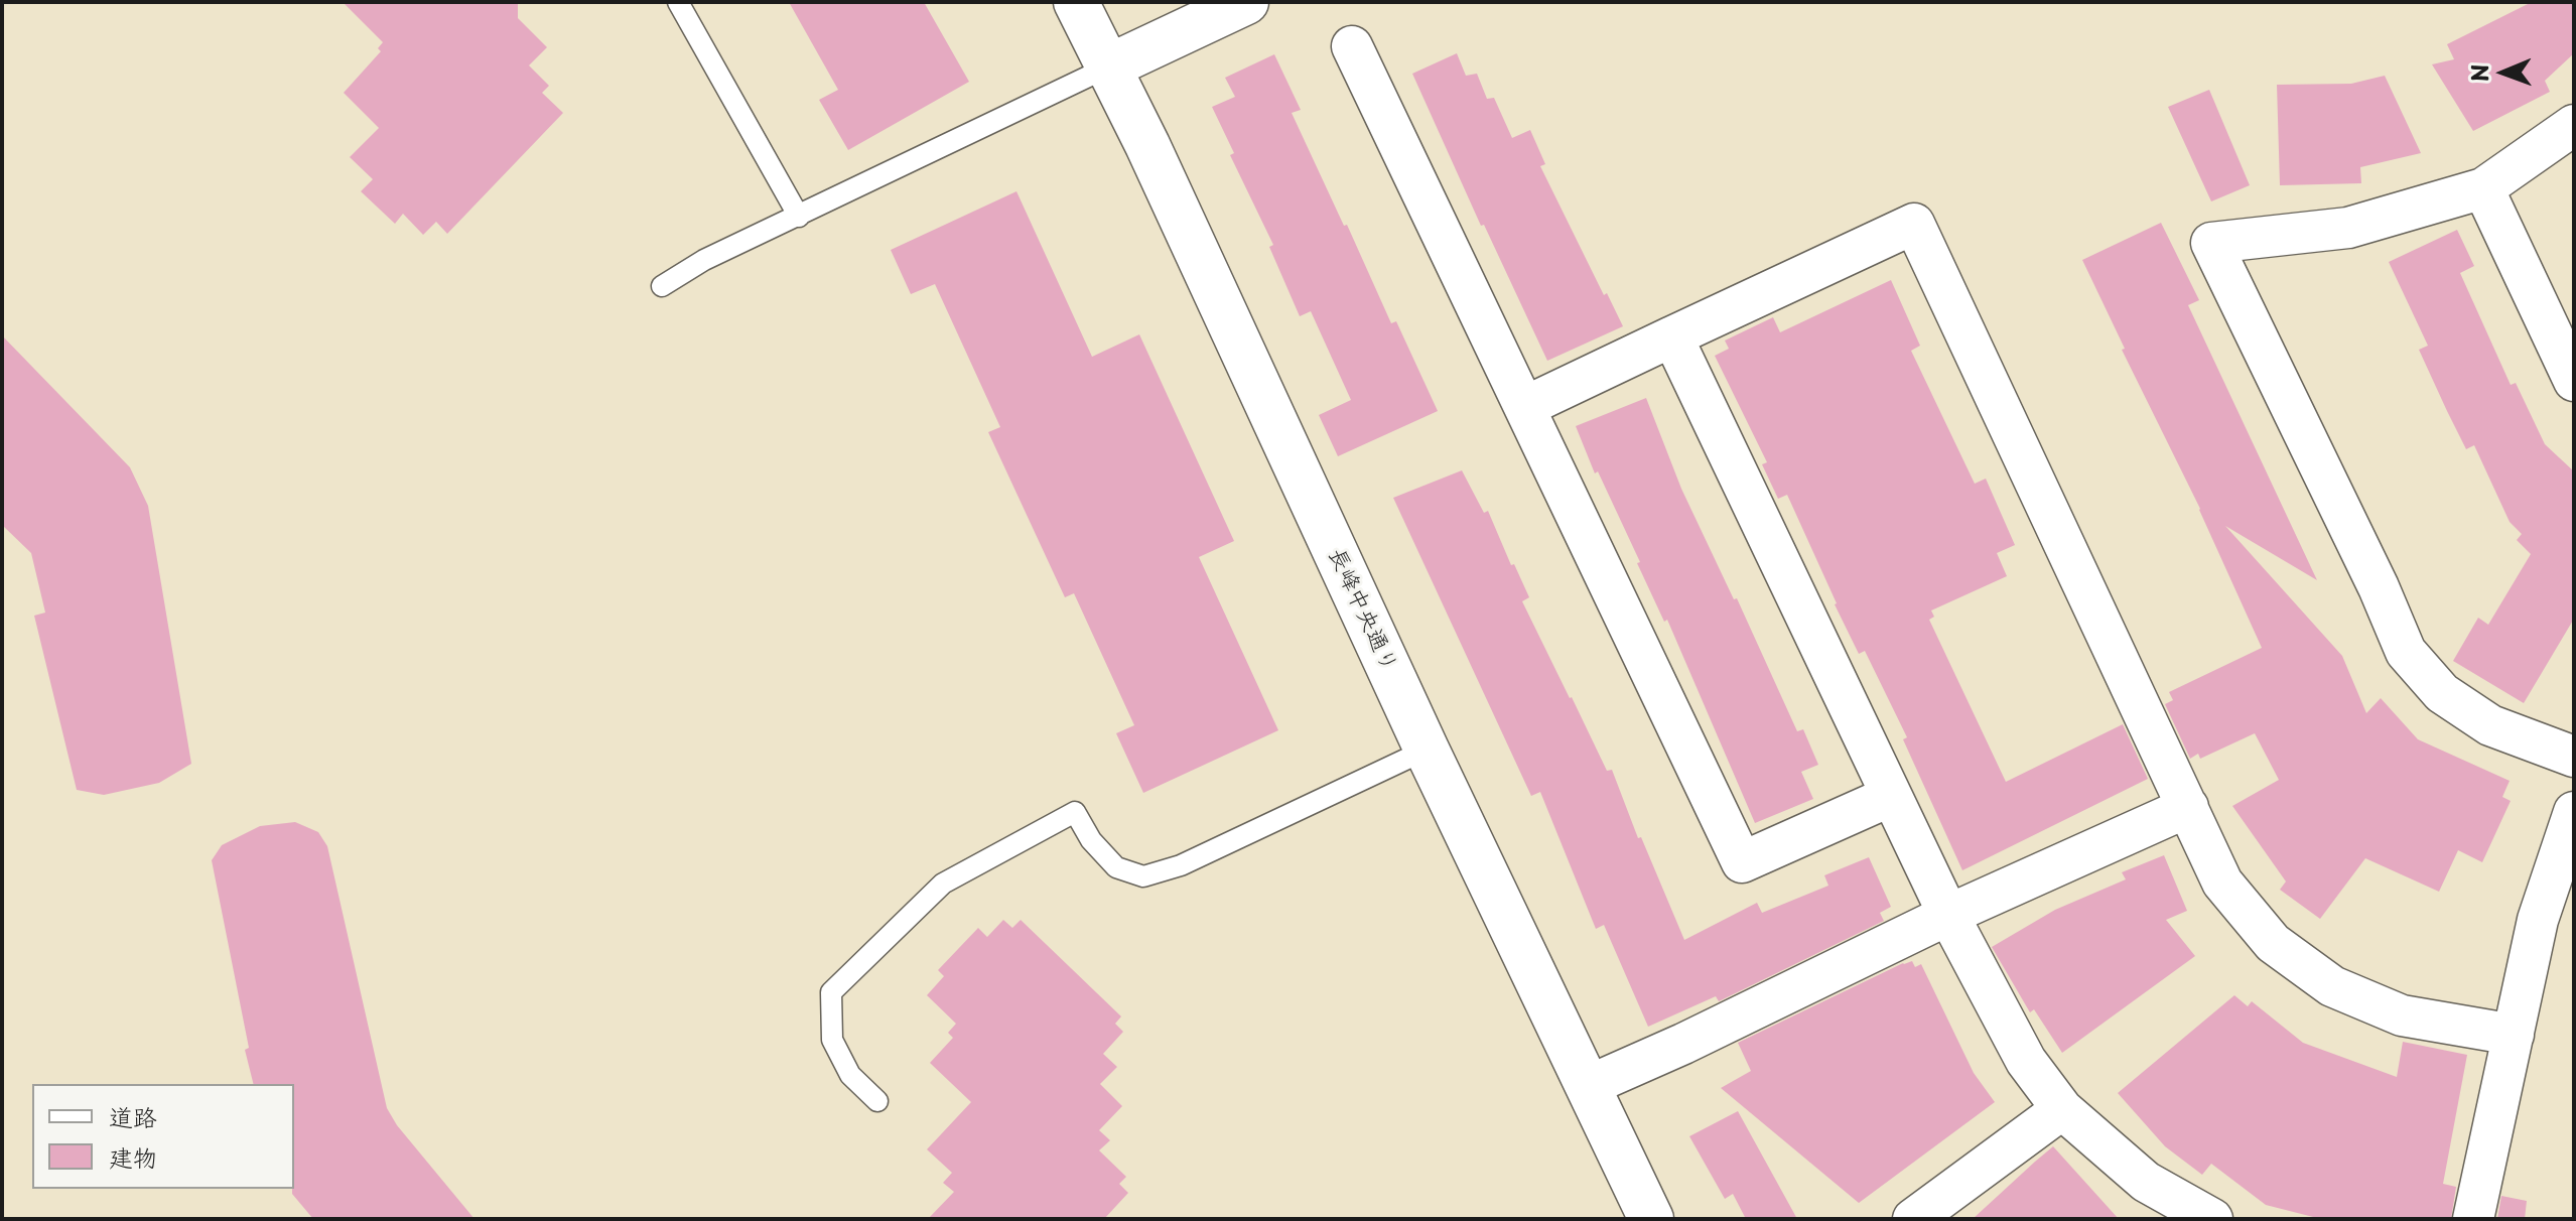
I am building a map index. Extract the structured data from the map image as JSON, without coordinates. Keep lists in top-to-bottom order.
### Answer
{
  "streets": {
    "street": ["長峰中央通り"]
  },
  "legend": ["道路", "建物"],
  "north": "left"
}
